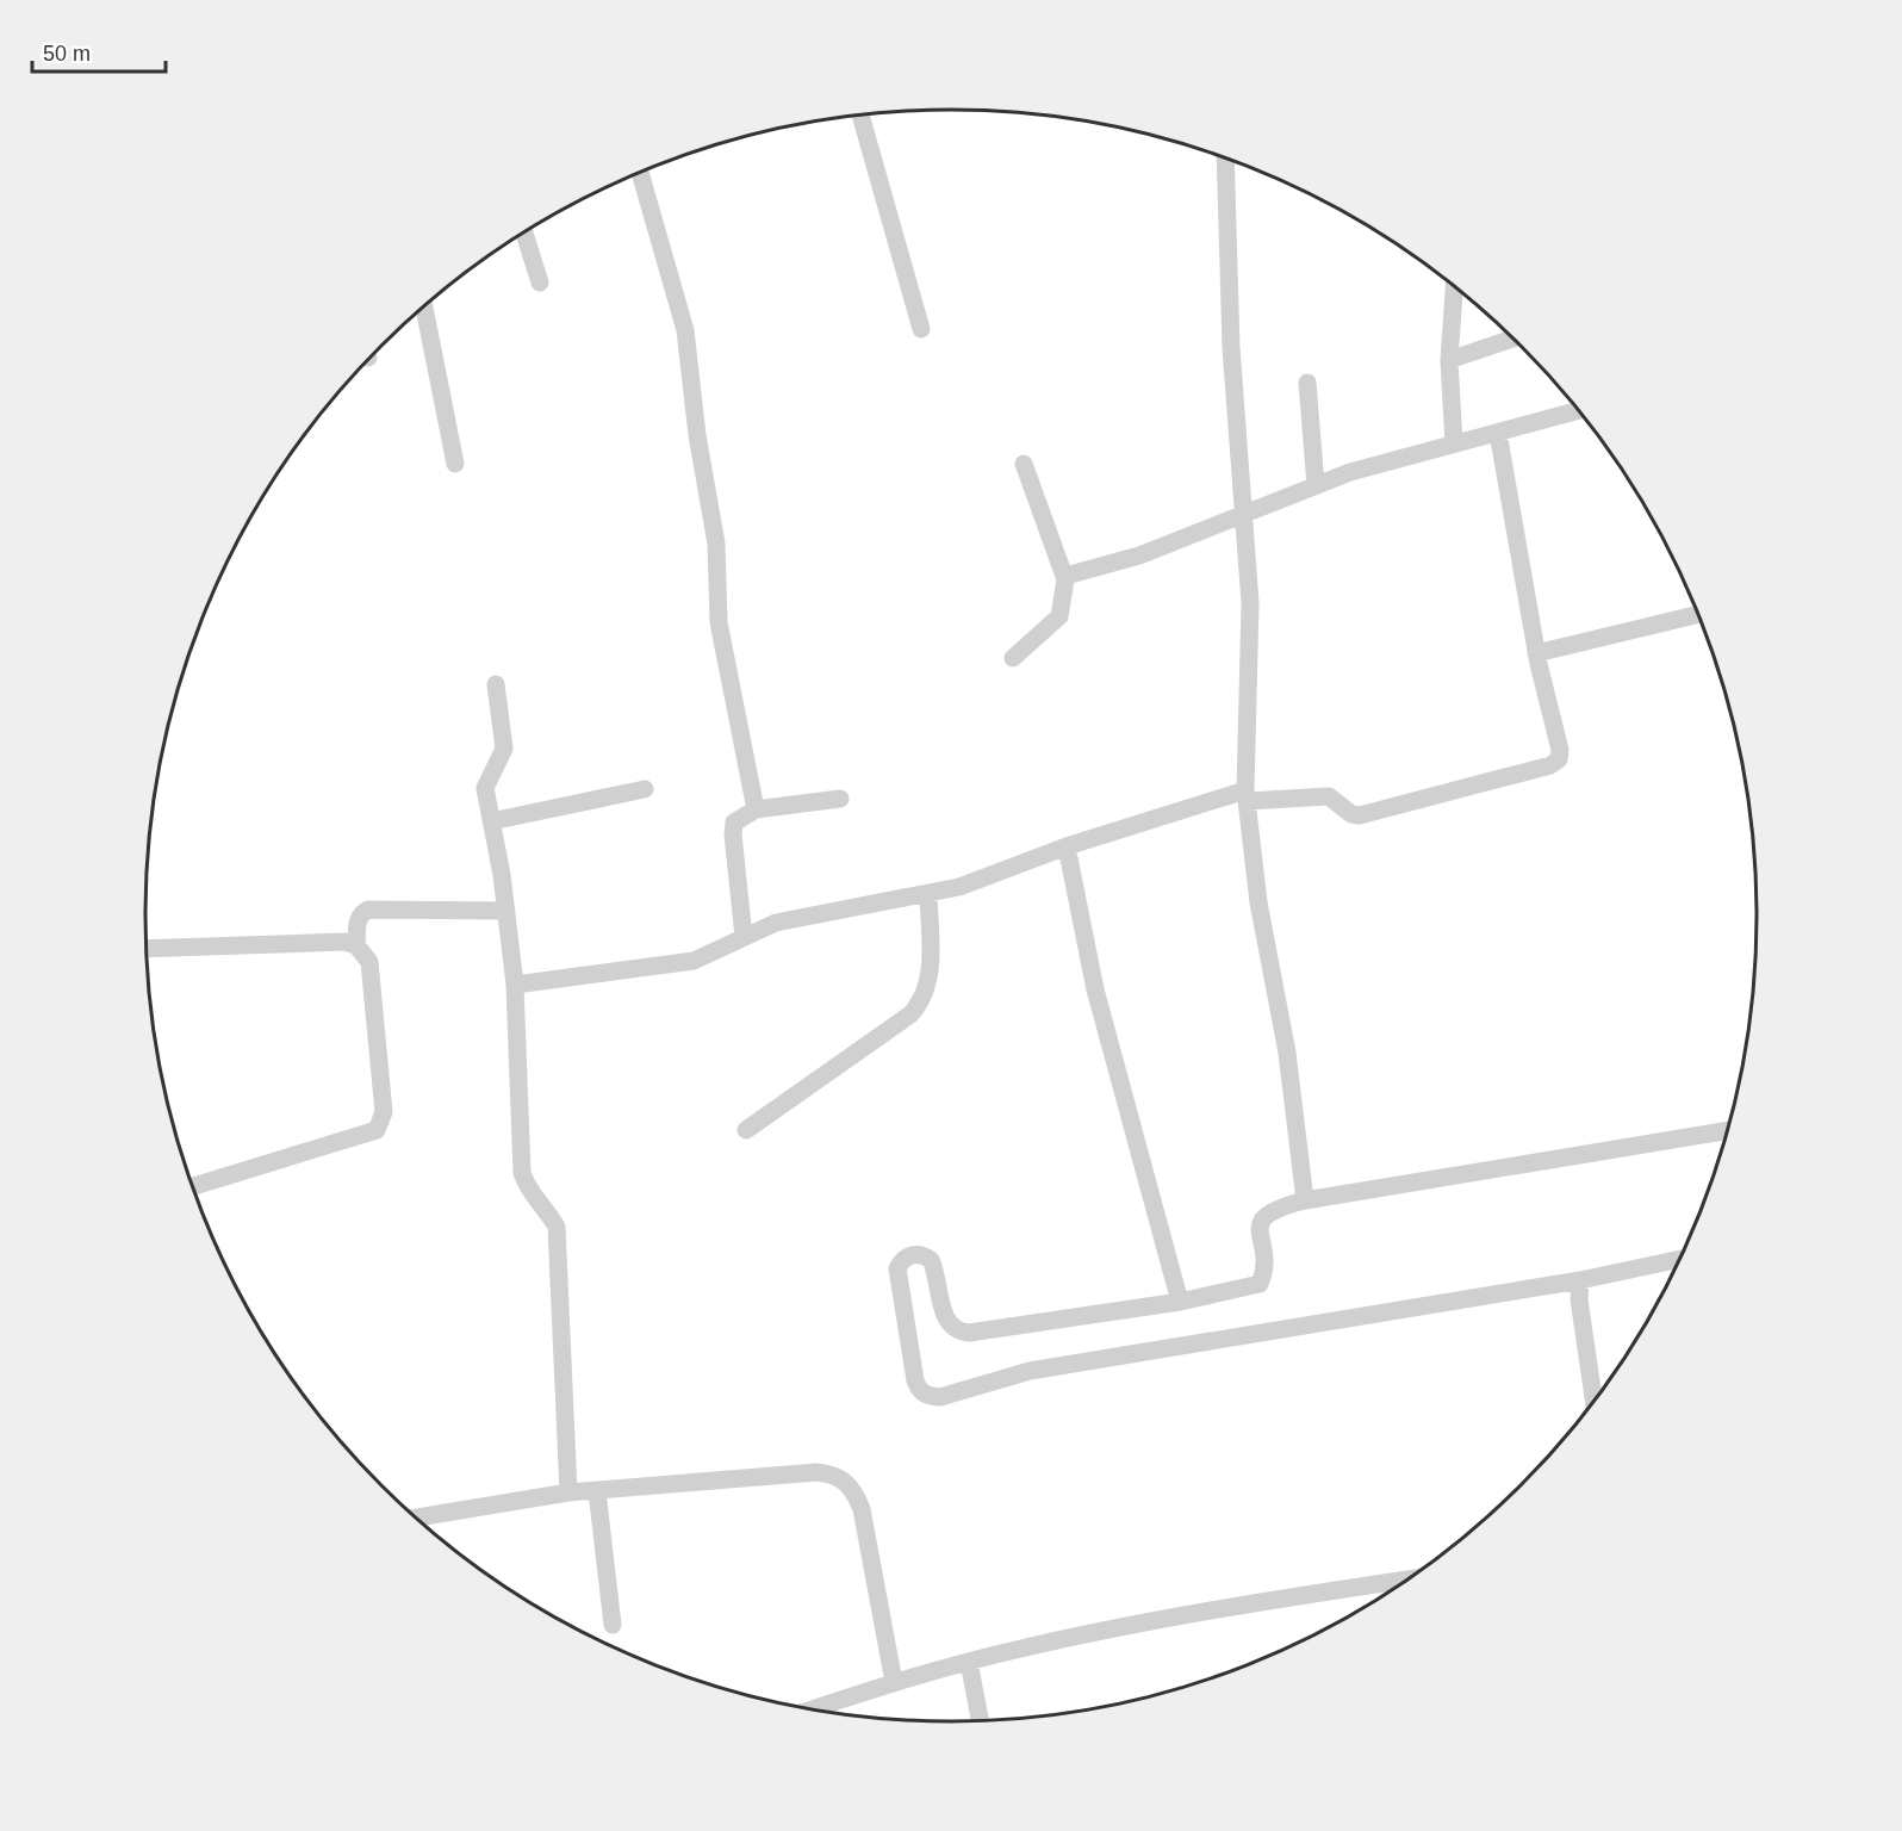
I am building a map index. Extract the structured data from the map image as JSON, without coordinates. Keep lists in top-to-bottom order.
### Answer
{
  "scale_bar": "50 m"
}
